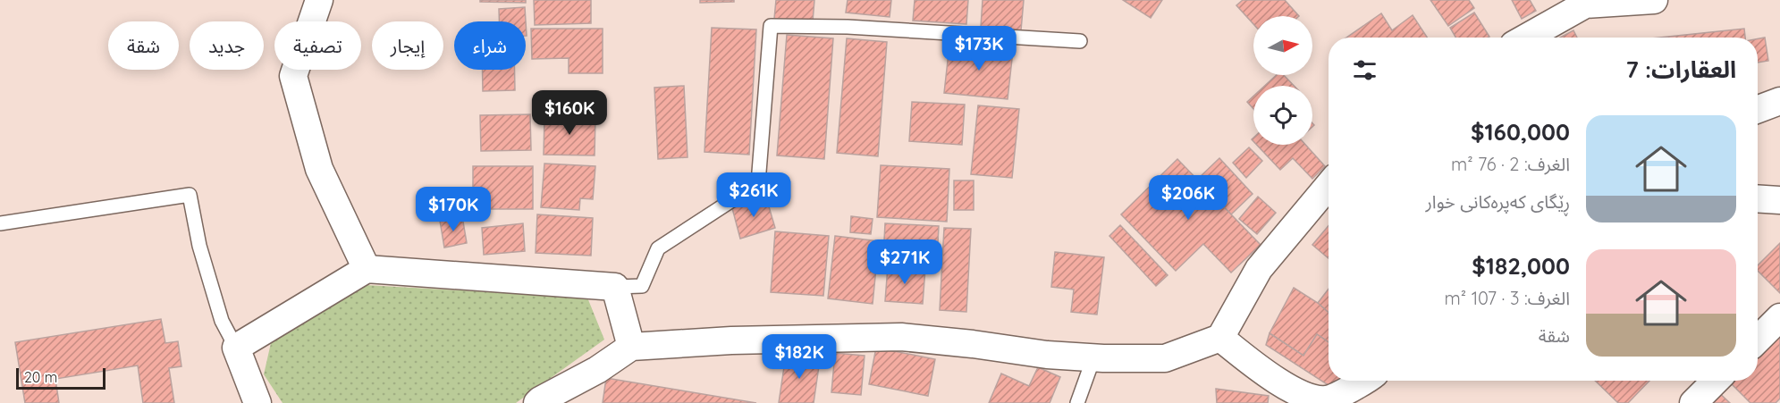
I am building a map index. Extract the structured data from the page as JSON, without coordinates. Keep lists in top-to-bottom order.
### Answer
{
  "scale_bar": "20 m",
  "north": "right",
  "page": {
    "chip": [
      "شراء",
      "إيجار",
      "تصفية",
      "جديد",
      "شقة"
    ],
    "price": [
      "$173K",
      "$160K",
      "$261K",
      "$206K",
      "$170K",
      "$271K",
      "$182K"
    ],
    "heading": "العقارات: 7",
    "list": [
      {
        "name": "$160,000",
        "note": "الغرف: 2 · 76 m² · ڕێگای کەپرەکانی خوار"
      },
      {
        "name": "$182,000",
        "note": "الغرف: 3 · 107 m² · شقة"
      }
    ],
    "scale": "20 m"
  }
}
